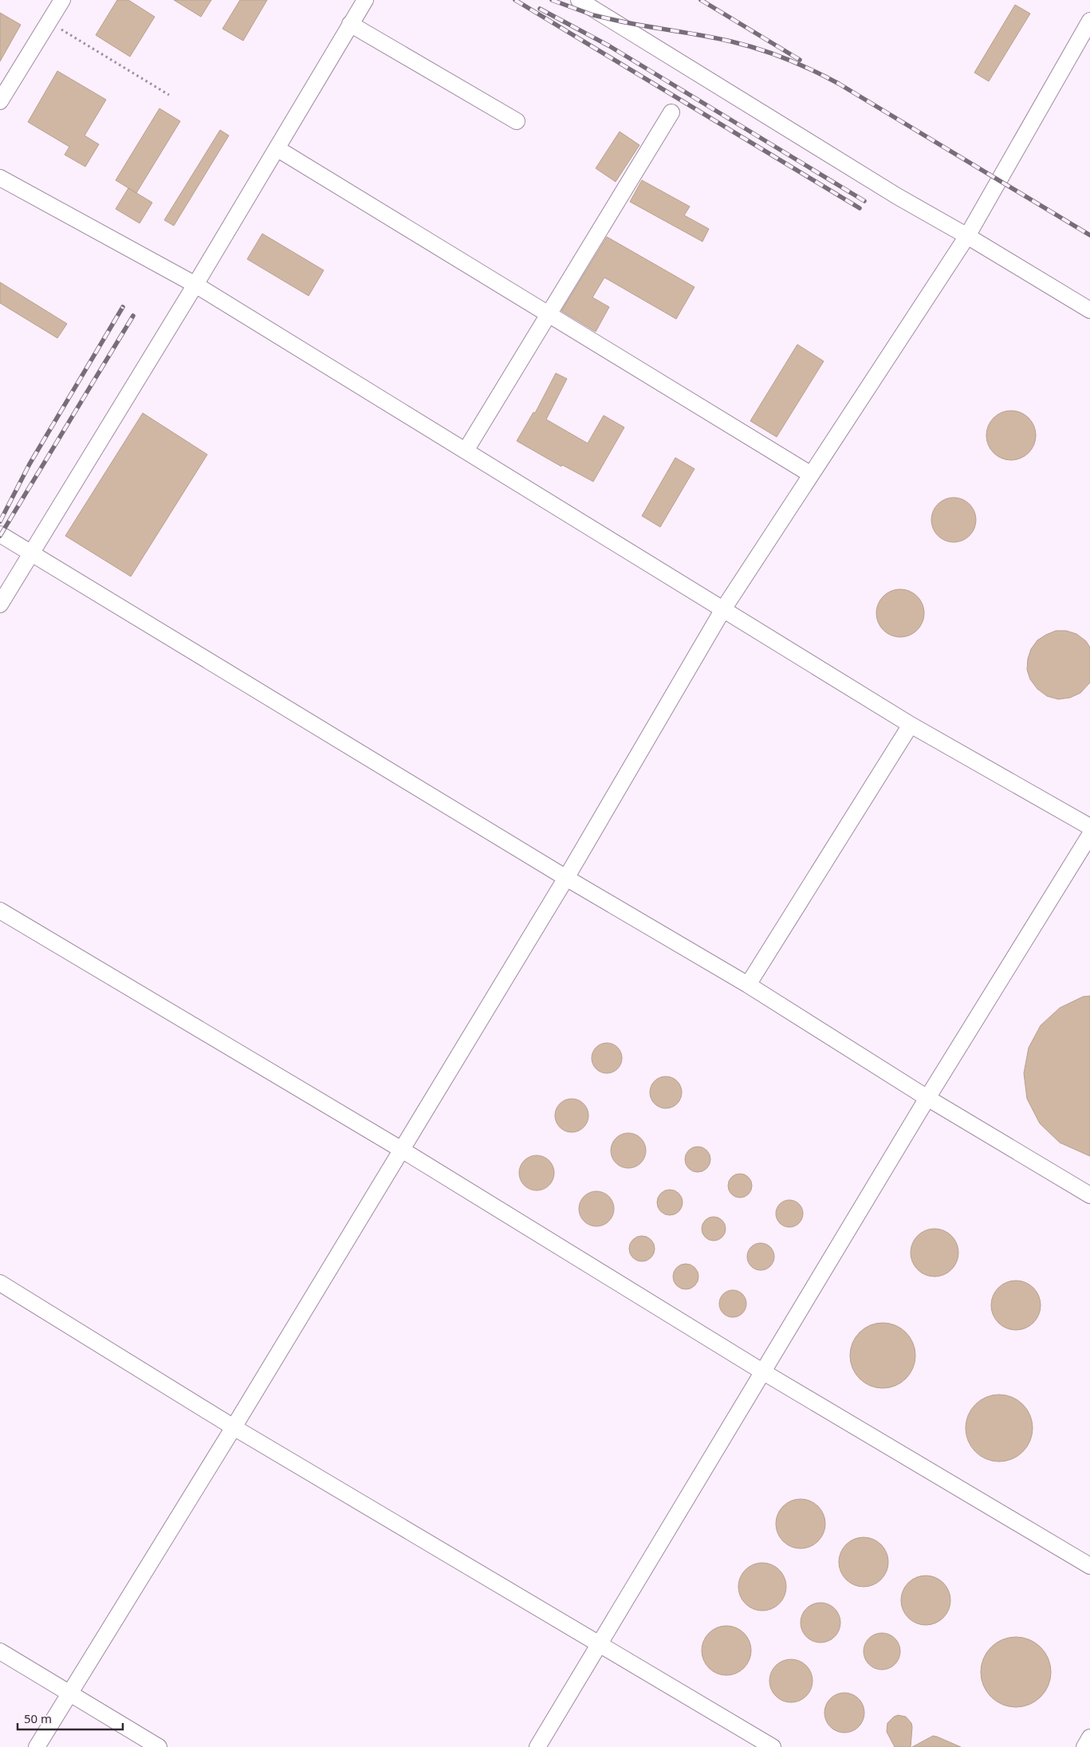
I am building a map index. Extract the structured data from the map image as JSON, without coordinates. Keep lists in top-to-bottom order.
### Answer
{
  "scale_bar": "50 m"
}
